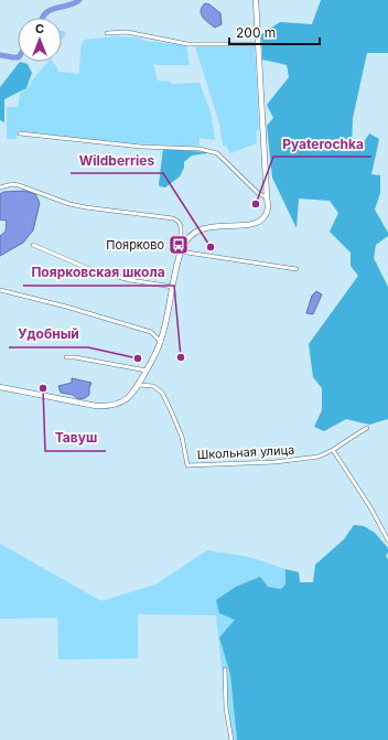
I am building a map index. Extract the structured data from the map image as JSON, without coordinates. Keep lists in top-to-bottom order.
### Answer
{
  "streets": {
    "street": ["Школьная улица"]
  },
  "places": {
    "other": [
      "Pyaterochka",
      "Wildberries",
      "Поярковская школа",
      "Удобный",
      "Тавуш"
    ],
    "bus stop": ["Поярково"]
  },
  "scale_bar": "200 m",
  "north": "top"
}
